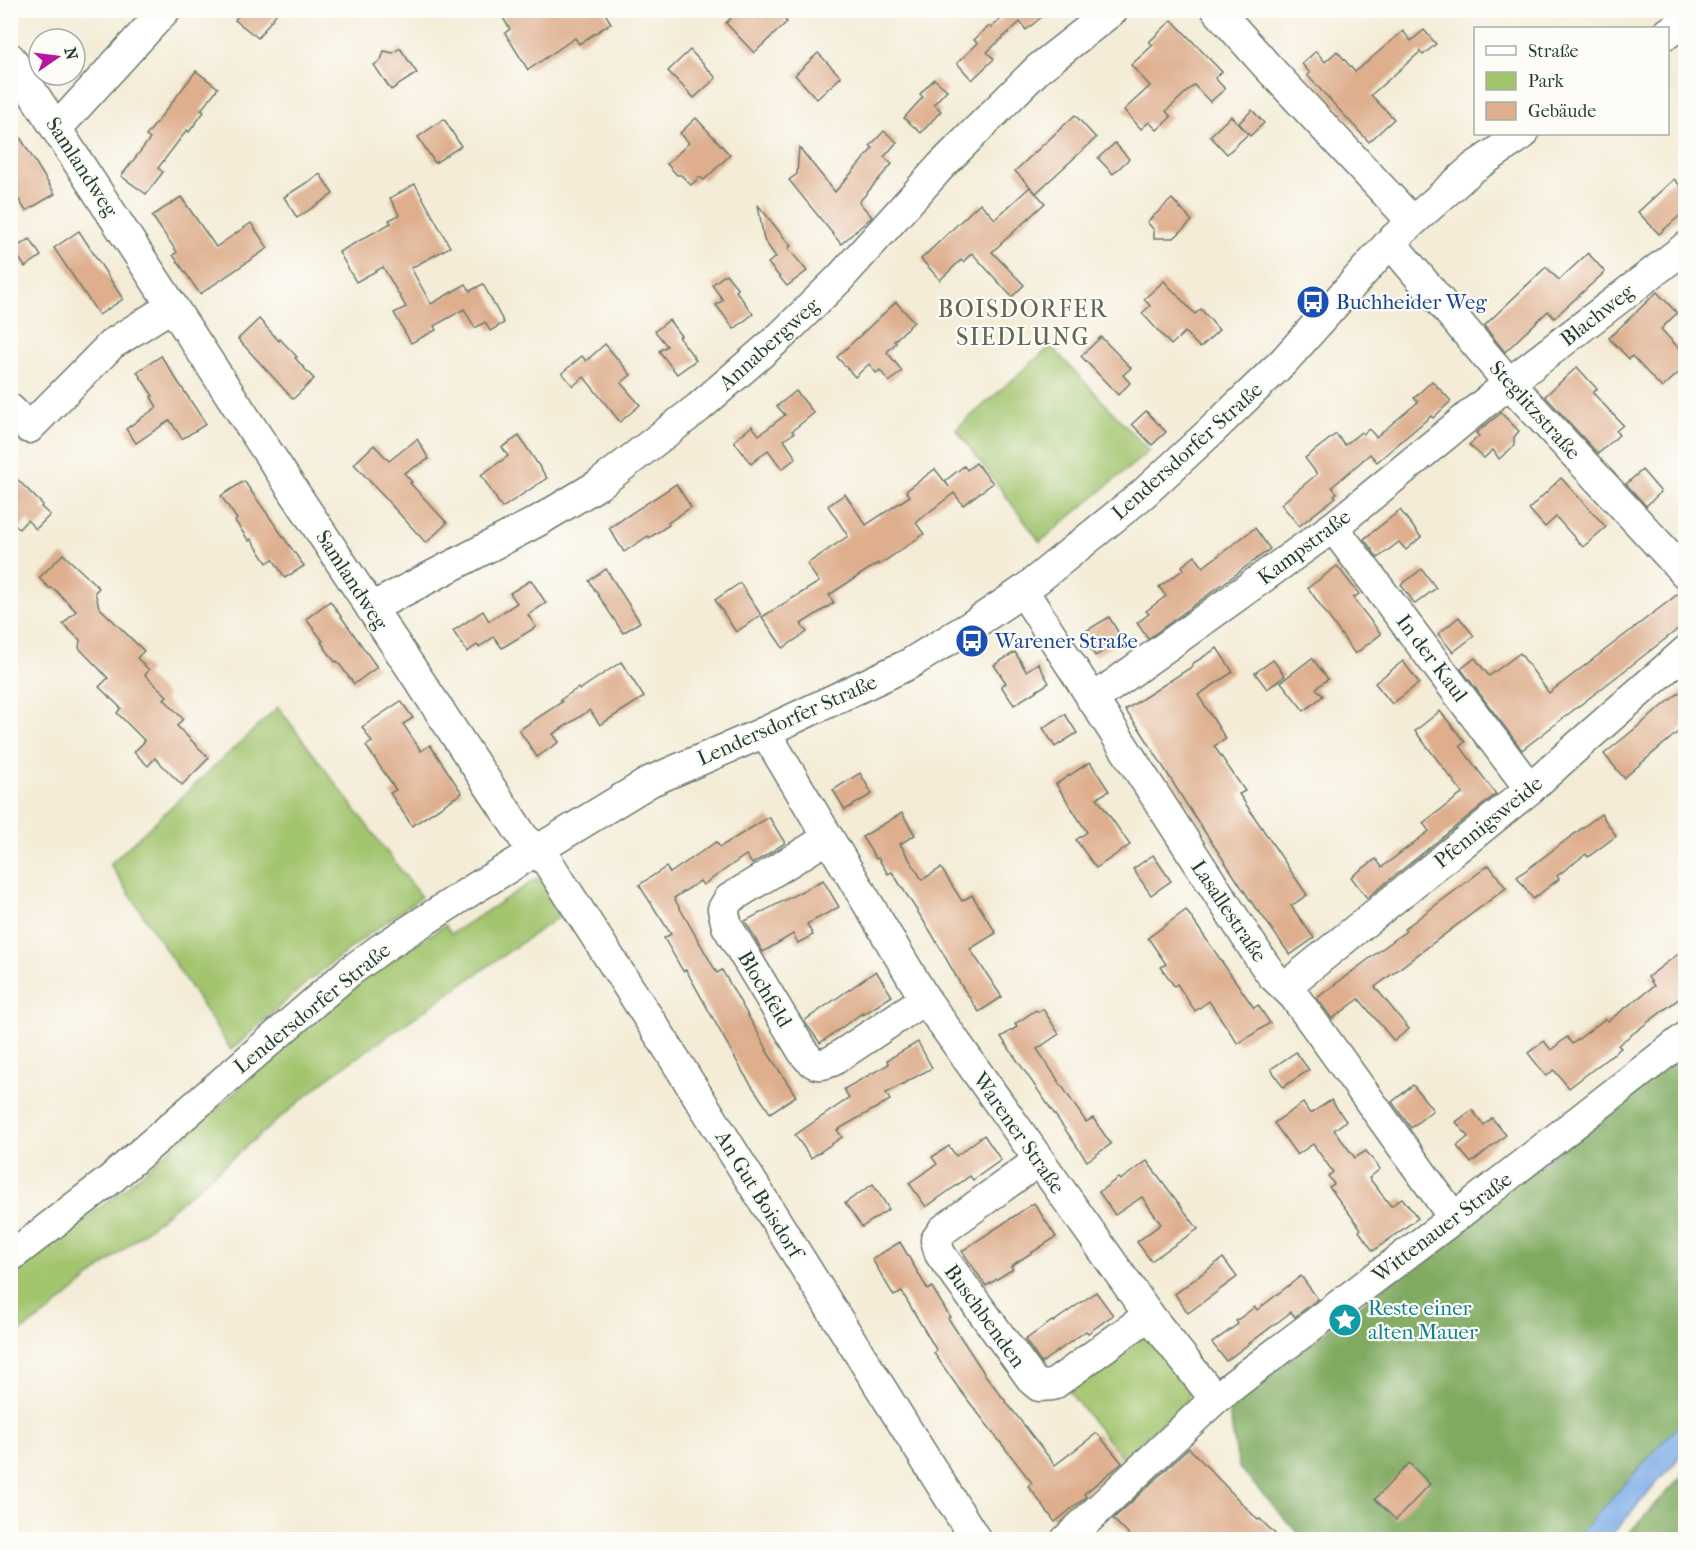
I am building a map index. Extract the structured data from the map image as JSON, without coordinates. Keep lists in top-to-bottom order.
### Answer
{
  "streets": {
    "street": [
      "Samlandweg",
      "Blachweg",
      "Annabergweg",
      "Steglitzstraße",
      "Lendersdorfer Straße",
      "Kampstraße",
      "In der Kaul",
      "Pfennigsweide",
      "Lasallestraße",
      "Blochfeld",
      "Warener Straße",
      "An Gut Boisdorf",
      "Wittenauer Straße",
      "Buschbenden"
    ]
  },
  "crossings": [
    ["Samlandweg", "Annabergweg"],
    ["Samlandweg", "Lendersdorfer Straße"],
    ["Samlandweg", "An Gut Boisdorf"],
    ["Blachweg", "Steglitzstraße"],
    ["Blachweg", "Kampstraße"],
    ["Steglitzstraße", "Lendersdorfer Straße"],
    ["Steglitzstraße", "Kampstraße"],
    ["Lendersdorfer Straße", "Lasallestraße"],
    ["Lendersdorfer Straße", "Warener Straße"],
    ["Lendersdorfer Straße", "An Gut Boisdorf"],
    ["Kampstraße", "In der Kaul"],
    ["Kampstraße", "Lasallestraße"],
    ["In der Kaul", "Pfennigsweide"],
    ["Pfennigsweide", "Lasallestraße"],
    ["Lasallestraße", "Wittenauer Straße"],
    ["Blochfeld", "Warener Straße"],
    ["Warener Straße", "Wittenauer Straße"],
    ["Warener Straße", "Buschbenden"]
  ],
  "districts": ["BOISDORFER SIEDLUNG"],
  "places": {
    "bus stop": ["Buchheider Weg", "Warener Straße"],
    "place": ["Reste einer alten Mauer"]
  },
  "legend": ["Straße", "Park", "Gebäude"],
  "north": "right"
}
